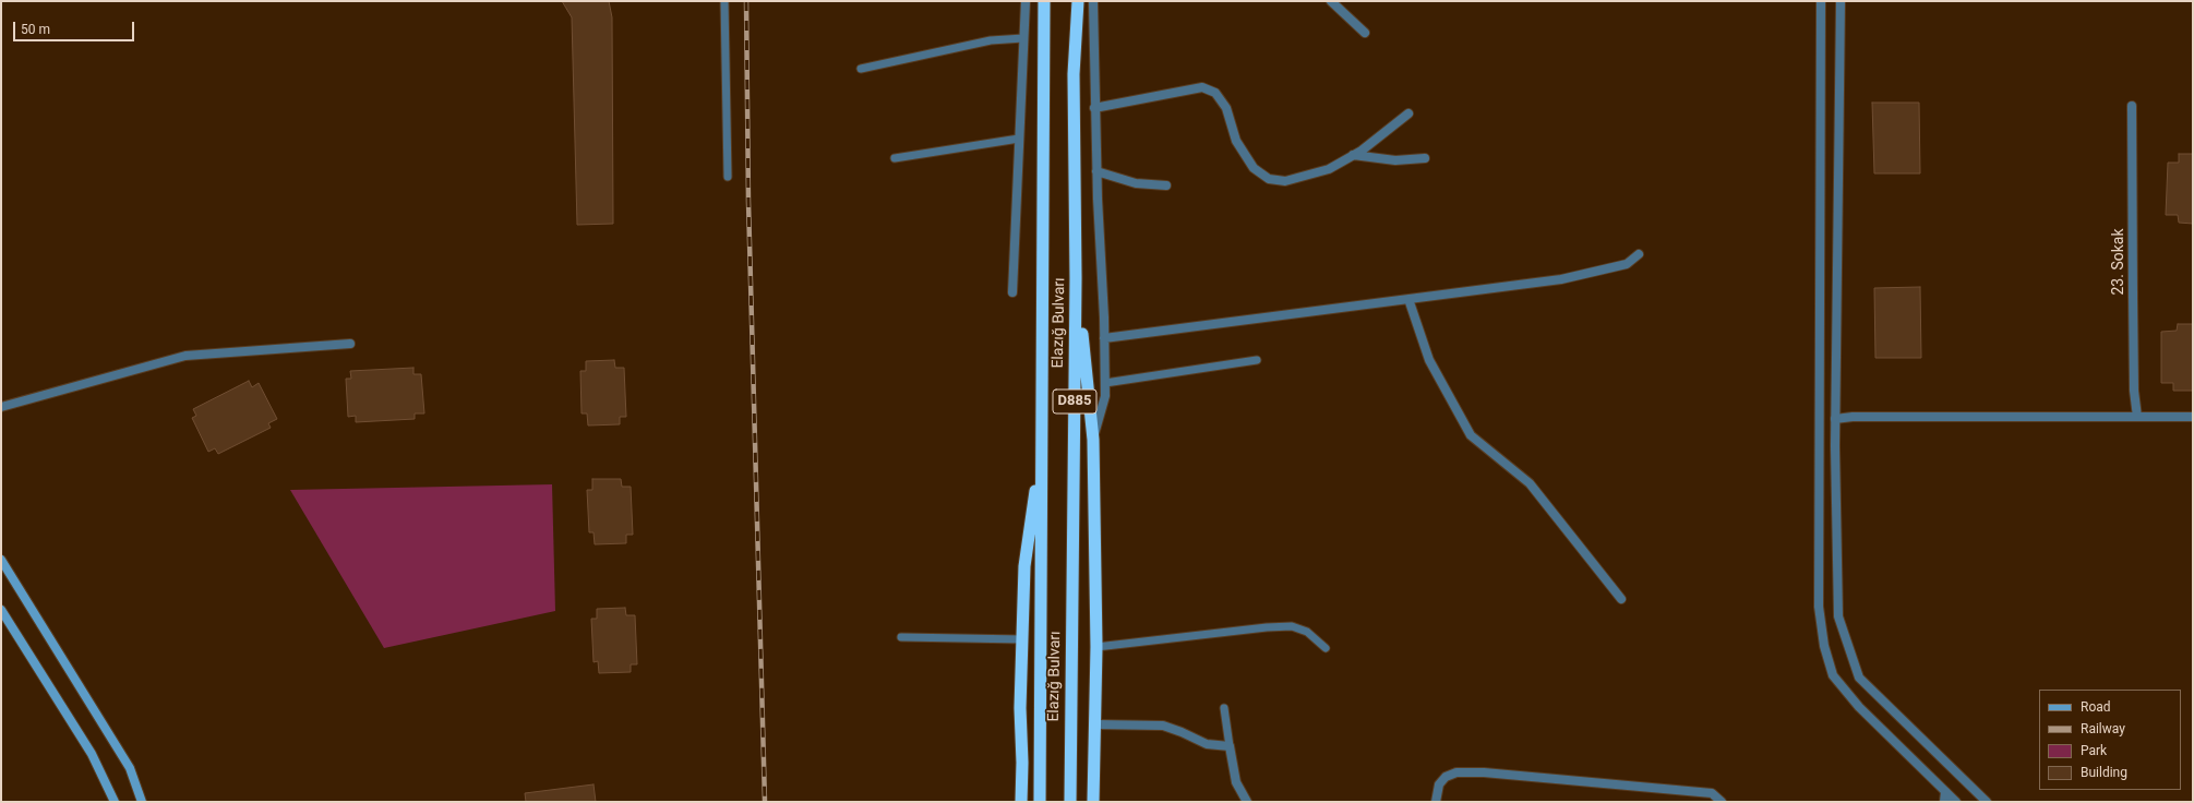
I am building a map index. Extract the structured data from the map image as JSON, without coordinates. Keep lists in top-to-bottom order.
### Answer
{
  "streets": {
    "highway": ["Elazığ Bulvarı", "D885"],
    "street": ["23. Sokak"]
  },
  "legend": [
    "Road",
    "Railway",
    "Park",
    "Building"
  ],
  "scale_bar": "50 m"
}
